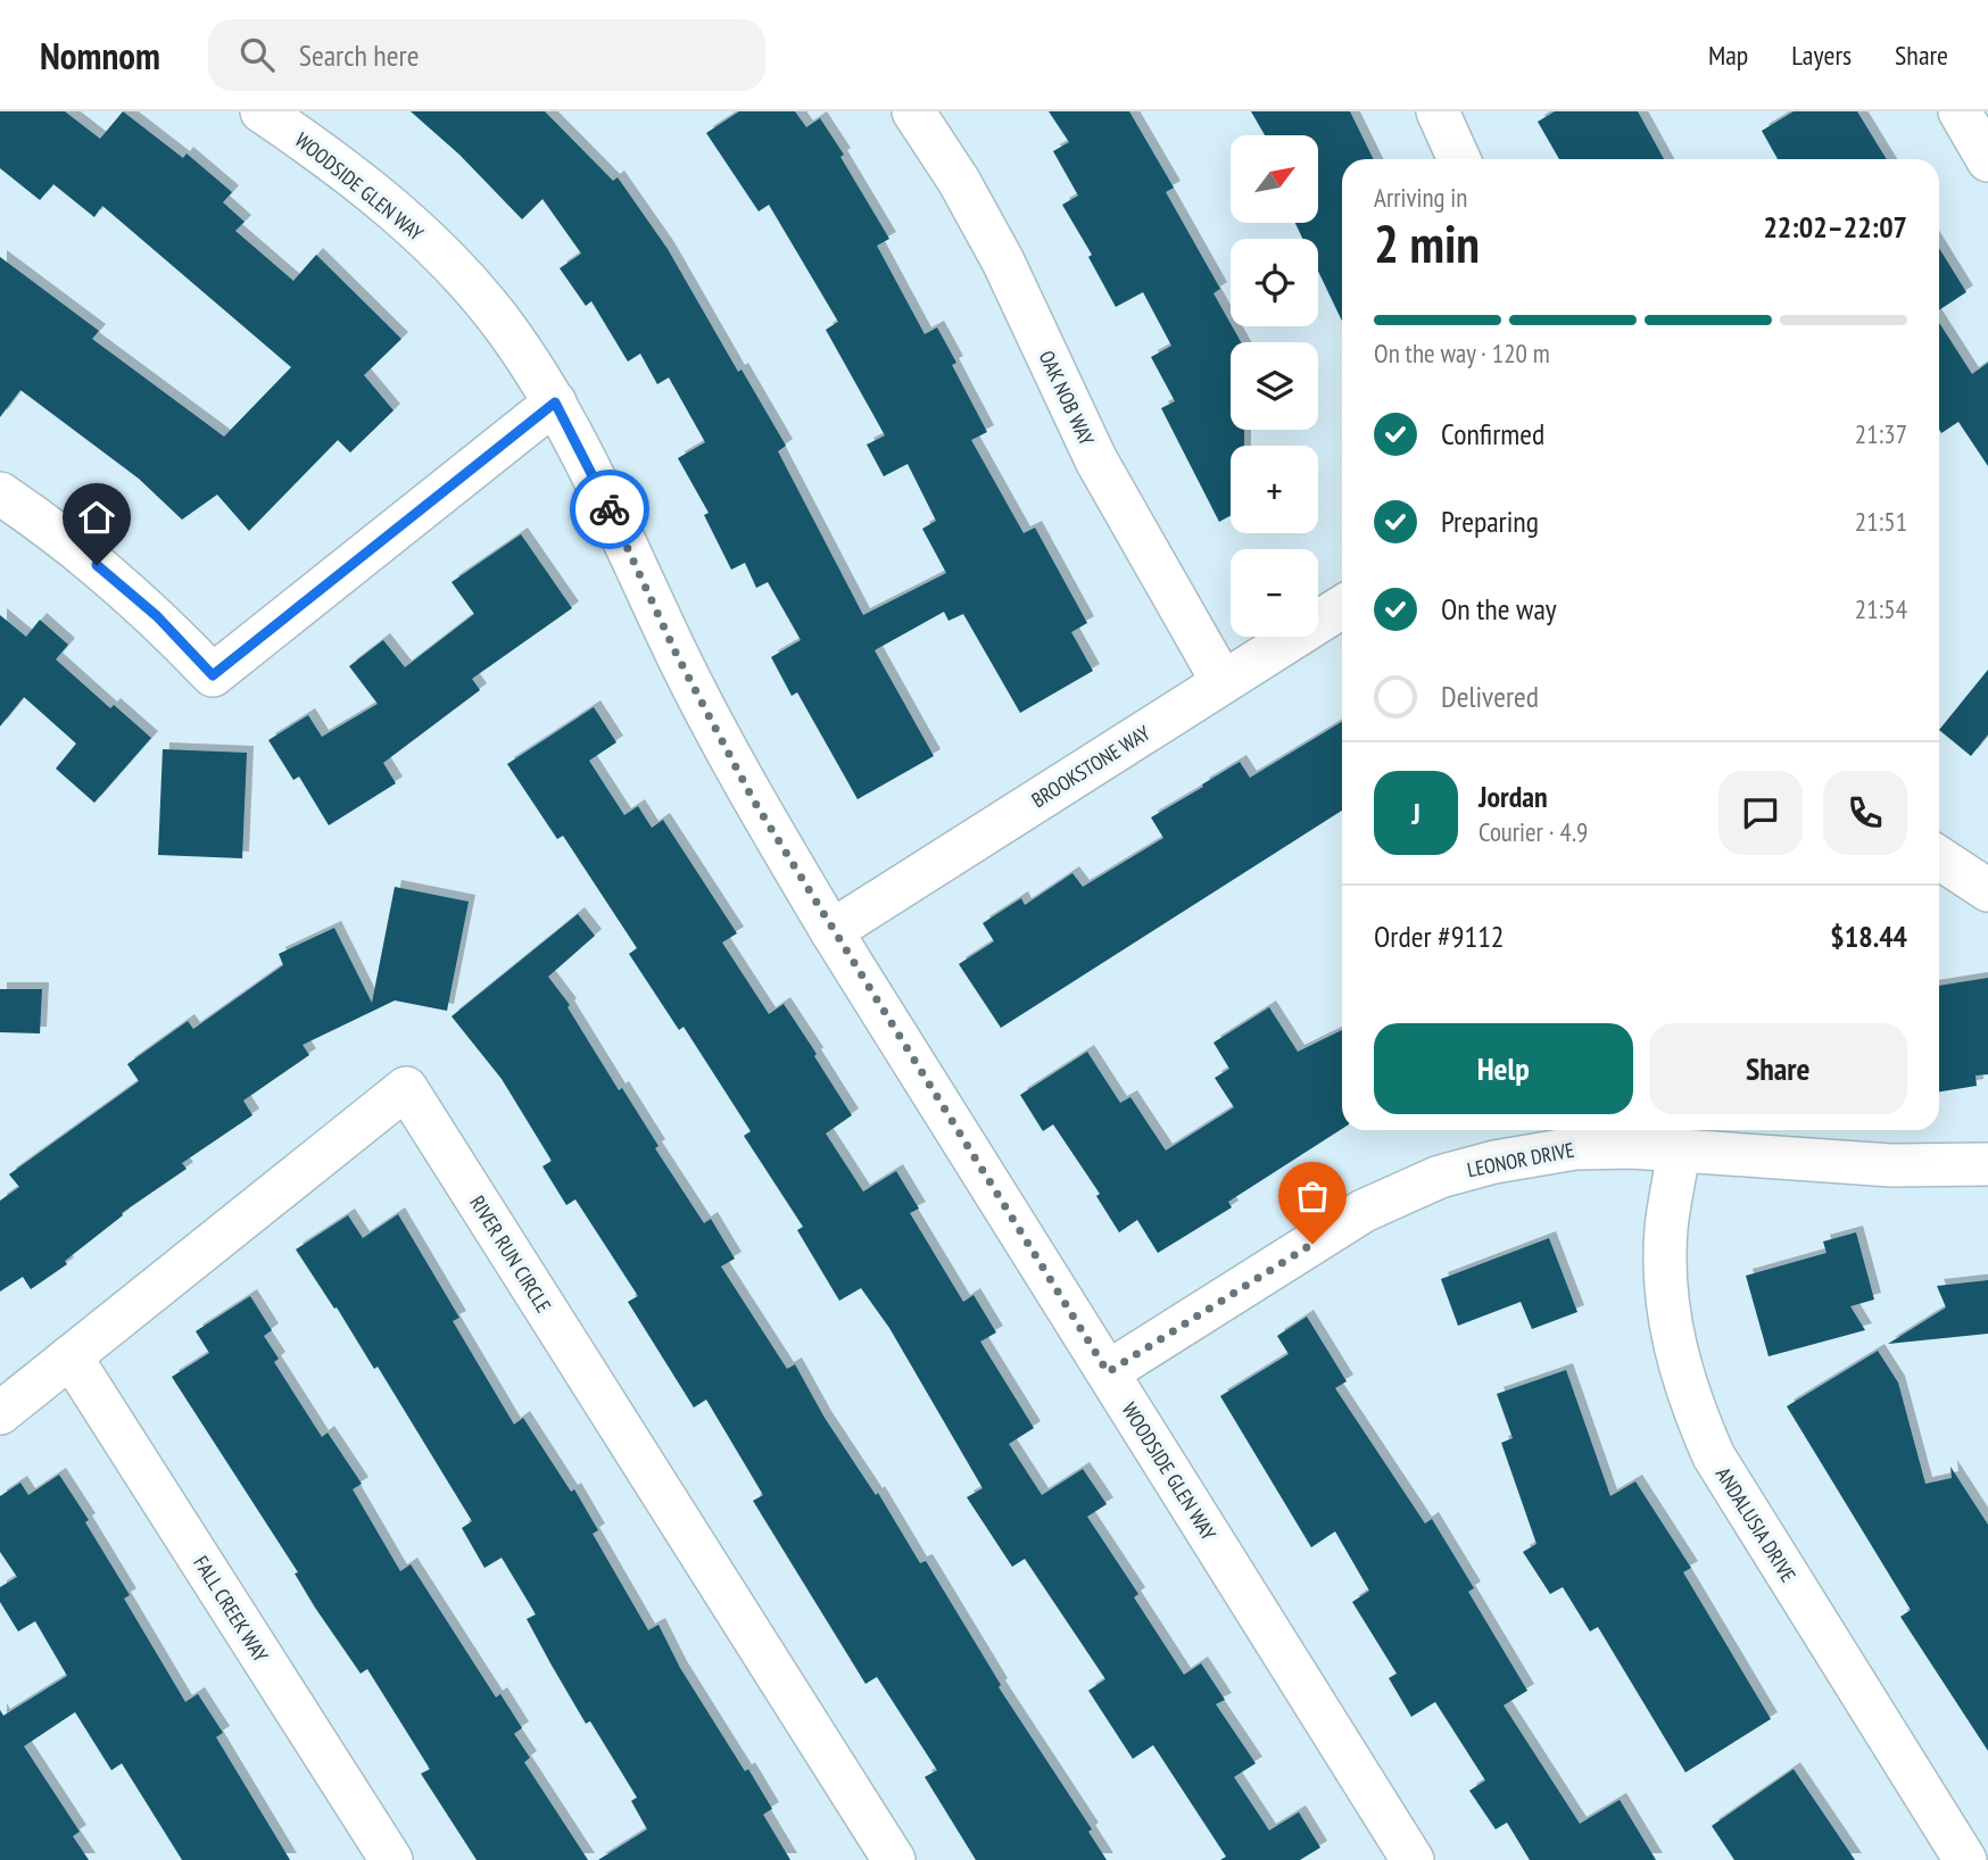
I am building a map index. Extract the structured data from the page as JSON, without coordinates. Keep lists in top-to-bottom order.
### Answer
{
  "streets": {
    "street": [
      "WOODSIDE GLEN WAY",
      "OAK NOB WAY",
      "BROOKSTONE WAY",
      "LEONOR DRIVE",
      "RIVER RUN CIRCLE",
      "ANDALUSIA DRIVE",
      "FALL CREEK WAY"
    ]
  },
  "crossings": [
    ["WOODSIDE GLEN WAY", "BROOKSTONE WAY"],
    ["WOODSIDE GLEN WAY", "LEONOR DRIVE"],
    ["OAK NOB WAY", "BROOKSTONE WAY"],
    ["LEONOR DRIVE", "ANDALUSIA DRIVE"],
    ["RIVER RUN CIRCLE", "FALL CREEK WAY"]
  ],
  "north": "top right",
  "page": {
    "header": "Nomnom",
    "search": "Search here",
    "nav": ["Map", "Layers", "Share"],
    "map_buttons": ["+", "−"],
    "heading": ["2 min", "Arriving in", "22:02–22:07"],
    "panel": [
      "Jordan",
      "Courier · 4.9",
      "Order #9112",
      "$18.44"
    ],
    "bar": "On the way · 120 m",
    "list": [
      ["Confirmed", "21:37"],
      ["Preparing", "21:51"],
      ["On the way", "21:54"],
      "Delivered"
    ],
    "round": "J",
    "buttons": ["Help", "Share"]
  }
}
